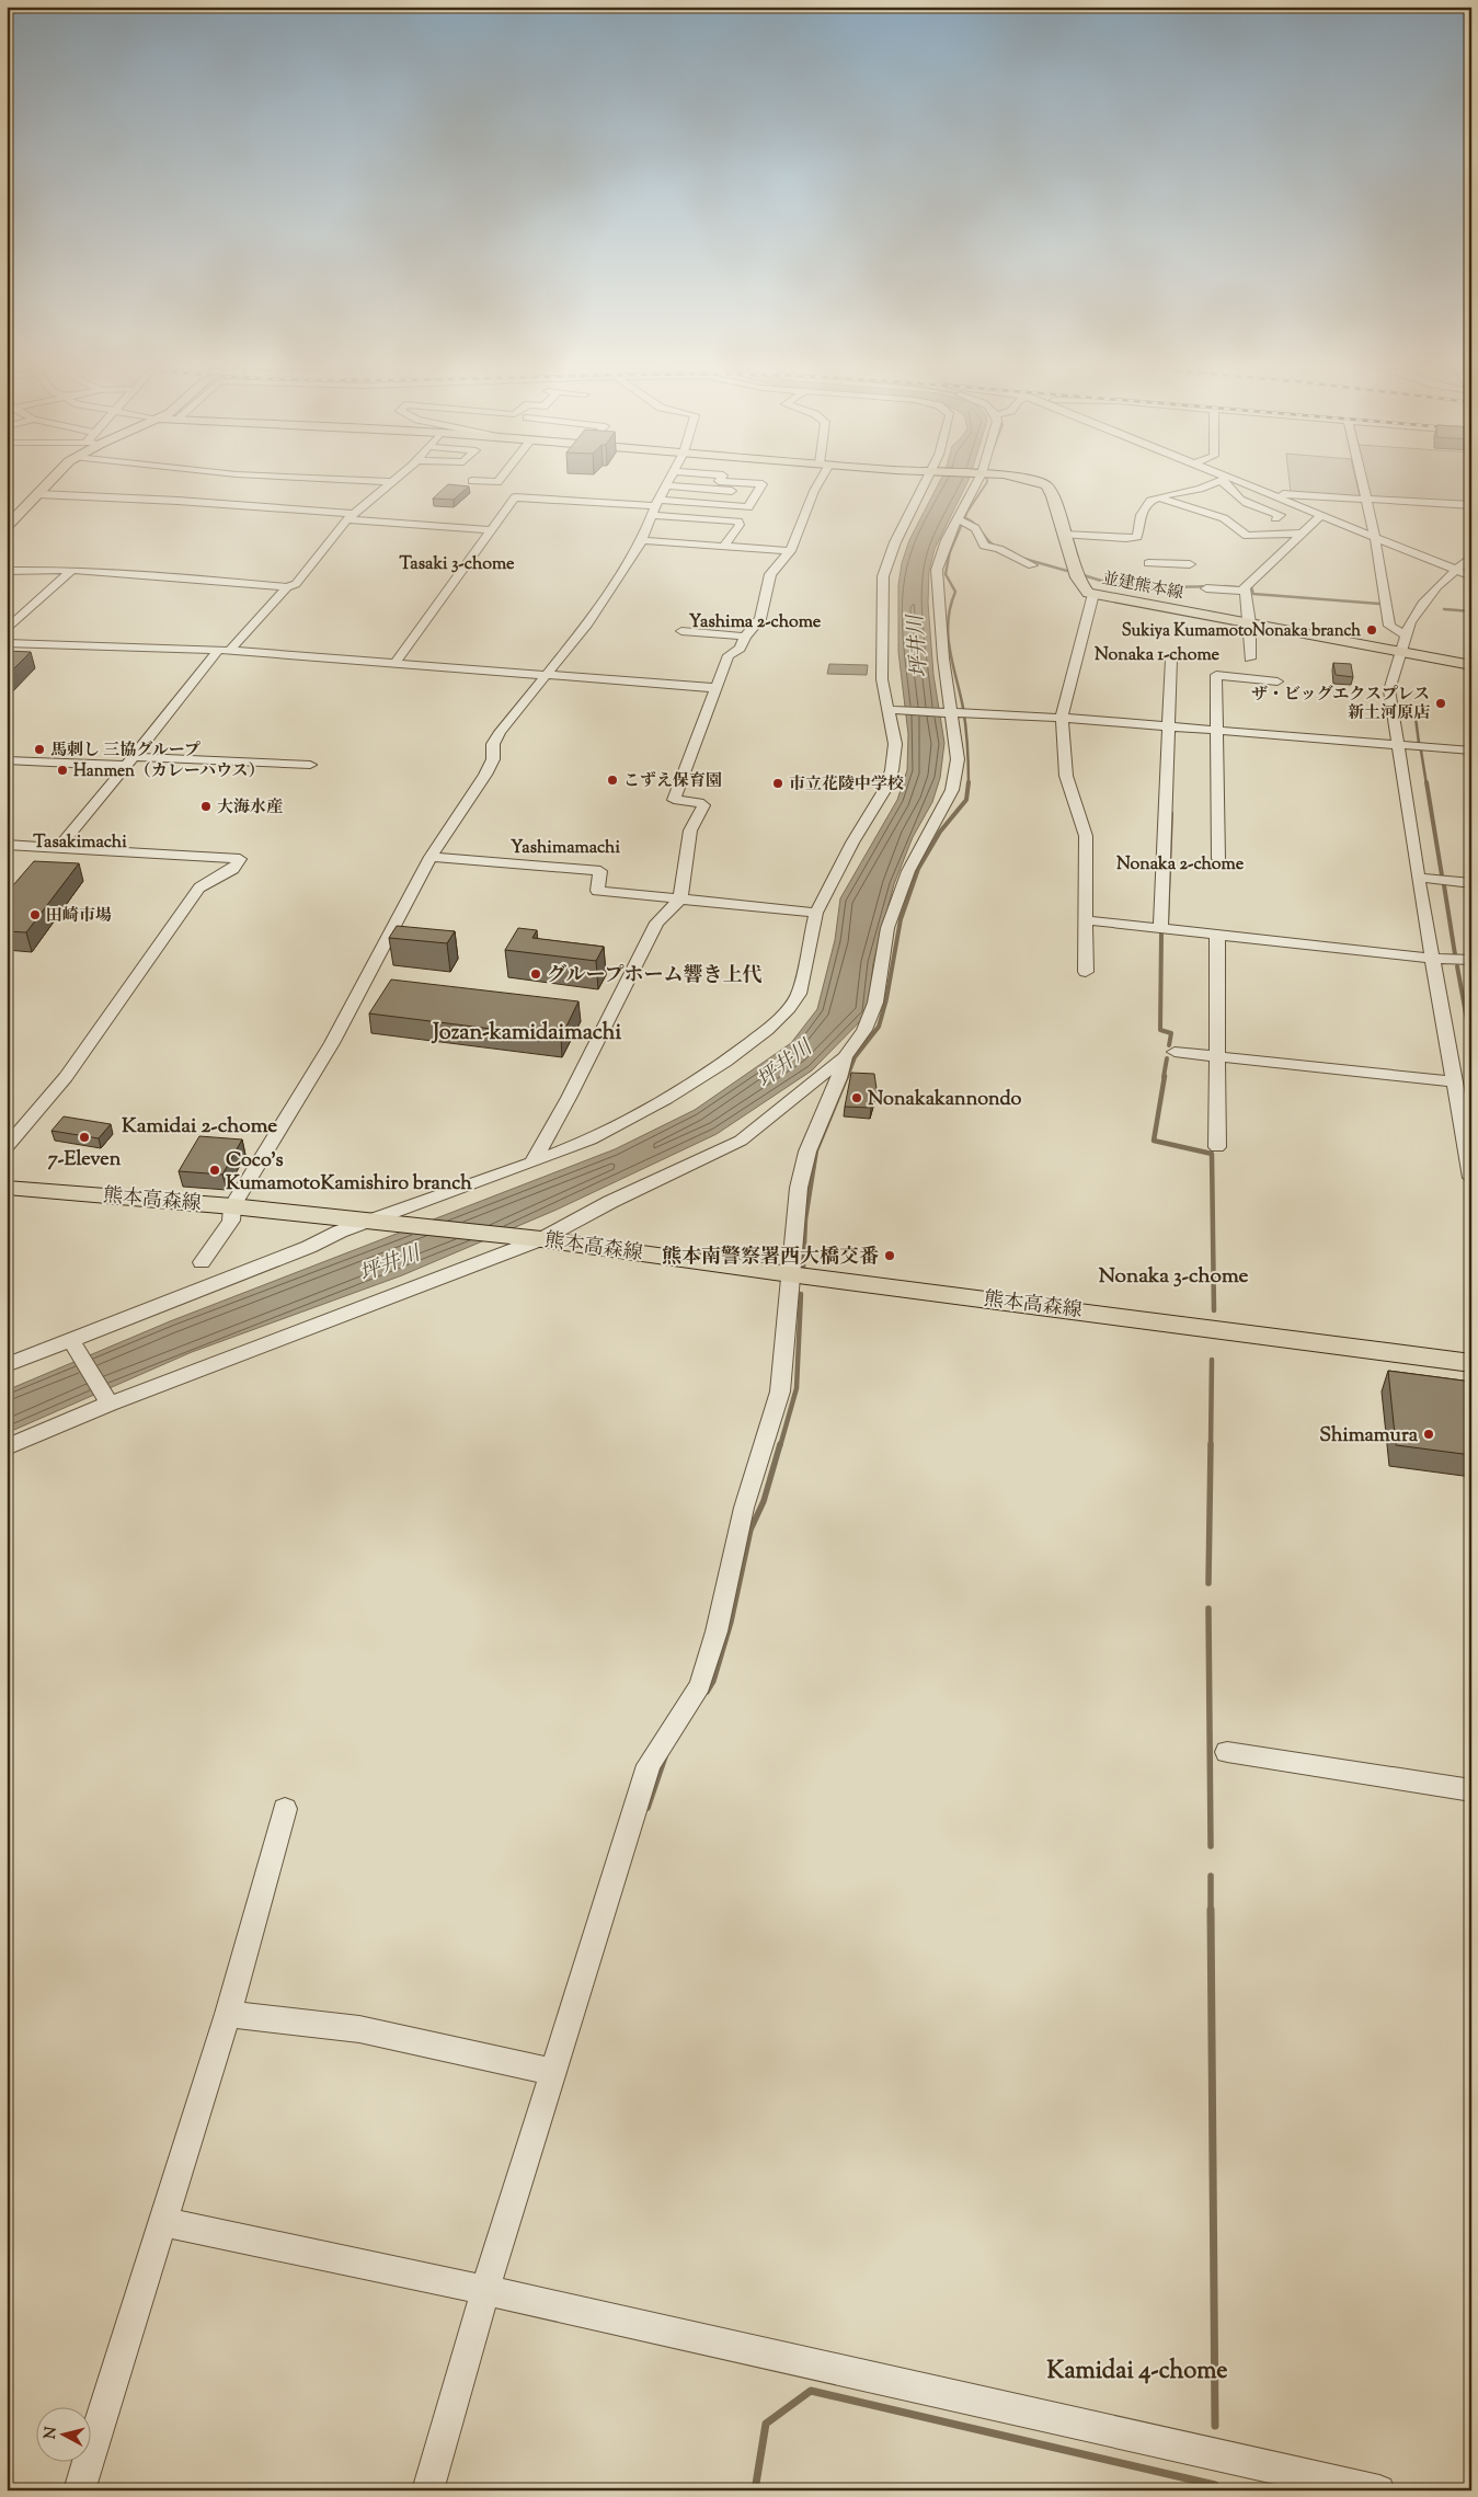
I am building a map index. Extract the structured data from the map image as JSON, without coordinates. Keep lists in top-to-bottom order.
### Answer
{
  "streets": {
    "main road": ["並建熊本線", "熊本高森線"]
  },
  "districts": [
    "Tasaki 3-chome",
    "Yashima 2-chome",
    "Nonaka 1-chome",
    "Tasakimachi",
    "Yashimamachi",
    "Nonaka 2-chome",
    "Jozan-kamidaimachi",
    "Kamidai 2-chome",
    "Nonaka 3-chome",
    "Kamidai 4-chome"
  ],
  "water": ["坪井川"],
  "places": [
    "Sukiya KumamotoNonaka branch",
    "ザ・ビッグエクスプレス 新土河原店",
    "馬刺し 三協グループ",
    "Hanmen（カレーハウス）",
    "こずえ保育園",
    "市立花陵中学校",
    "大海水産",
    "田崎市場",
    "グループホーム響き上代",
    "Nonakakannondo",
    "7-Eleven",
    "Coco's KumamotoKamishiro branch",
    "熊本南警察署西大橋交番",
    "Shimamura"
  ],
  "north": "left"
}
